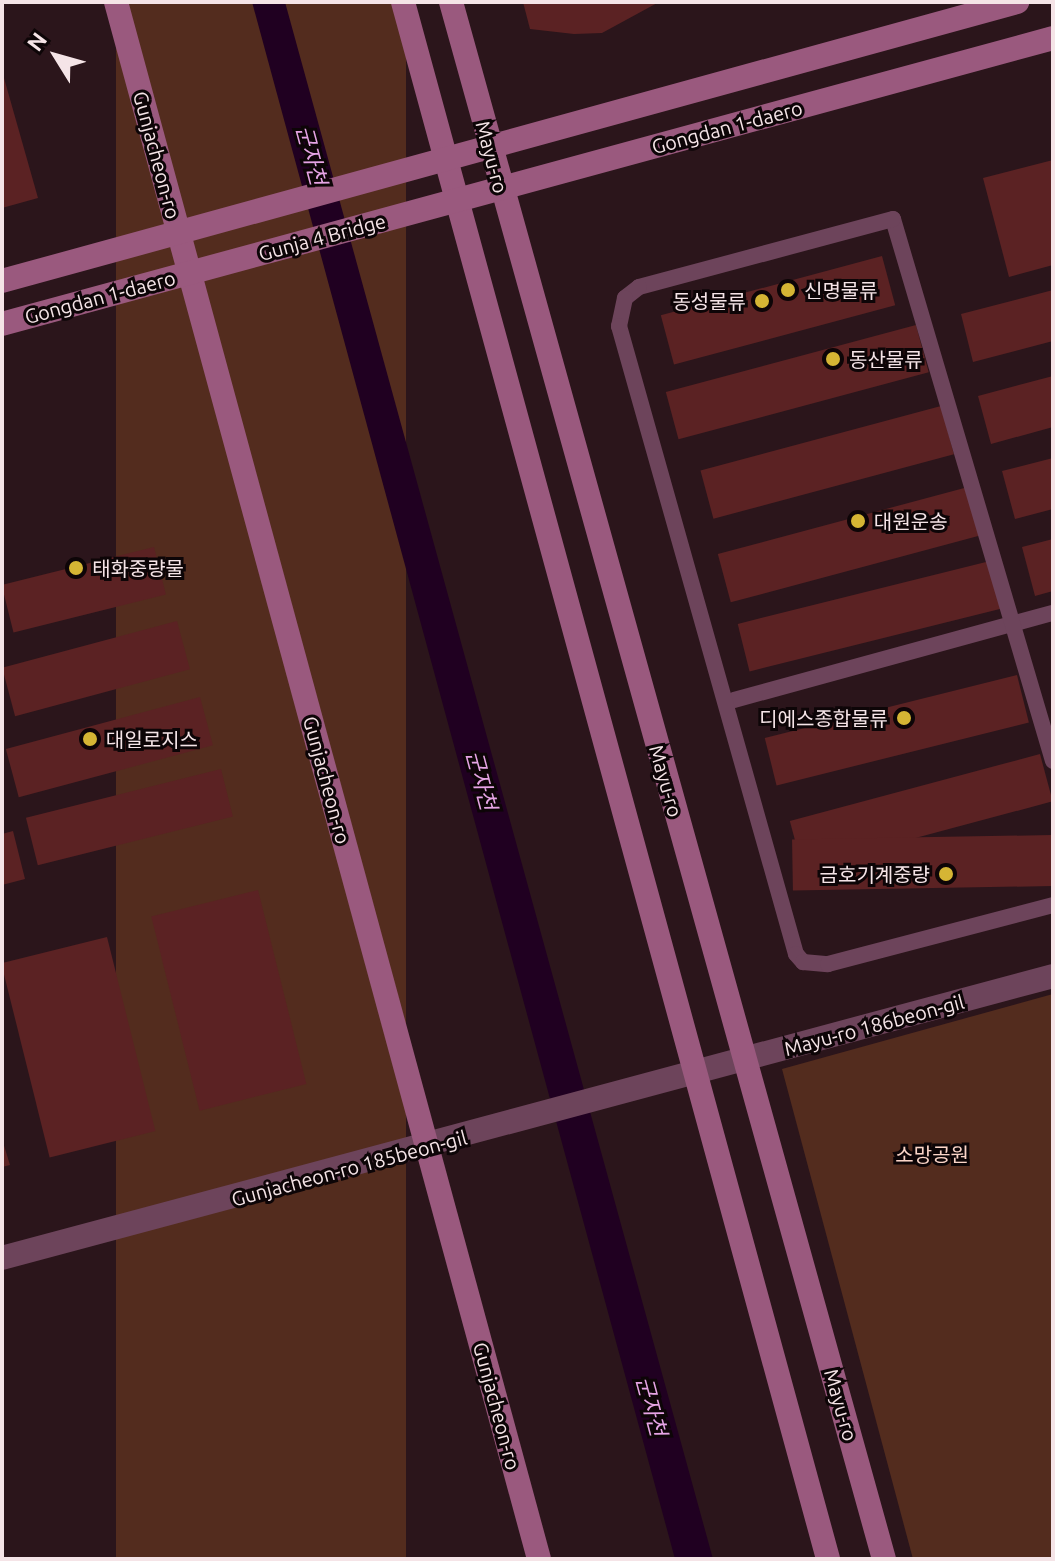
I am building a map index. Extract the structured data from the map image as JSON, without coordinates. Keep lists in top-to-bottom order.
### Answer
{
  "streets": {
    "street": [
      "Gongdan 1-daero",
      "Gunjacheon-ro",
      "Mayu-ro",
      "Gunja 4 Bridge",
      "Mayu-ro 186beon-gil",
      "Gunjacheon-ro 185beon-gil"
    ]
  },
  "crossings": [
    ["Gongdan 1-daero", "Gunjacheon-ro"],
    ["Gongdan 1-daero", "Mayu-ro"],
    ["Gongdan 1-daero", "Gunja 4 Bridge"],
    ["Gunjacheon-ro", "Gunjacheon-ro 185beon-gil"],
    ["Mayu-ro", "Mayu-ro 186beon-gil"],
    ["Mayu-ro 186beon-gil", "Gunjacheon-ro 185beon-gil"]
  ],
  "water": ["군자천"],
  "parks": ["소망공원"],
  "places": [
    "신명물류",
    "동성물류",
    "동산물류",
    "대원운송",
    "태화중량물",
    "디에스종합물류",
    "대일로지스",
    "금호기계중량"
  ],
  "north": "top left"
}
